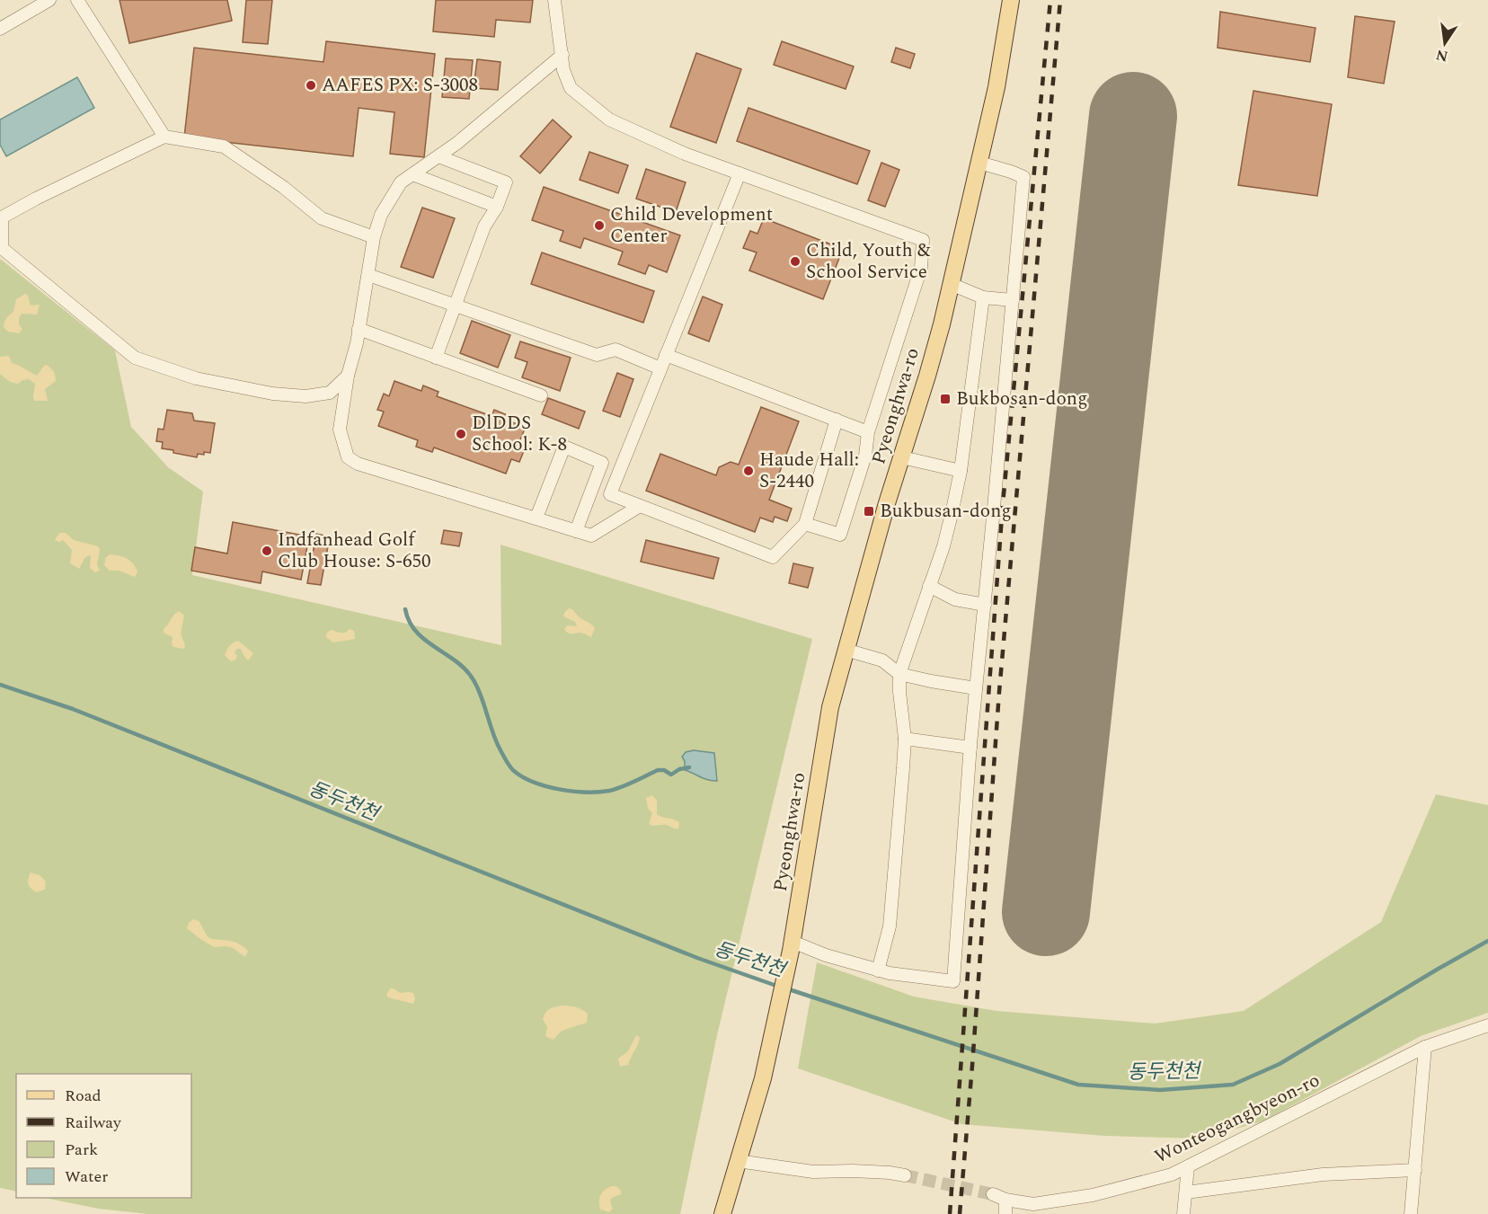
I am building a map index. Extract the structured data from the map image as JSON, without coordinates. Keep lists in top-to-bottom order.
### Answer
{
  "streets": {
    "main road": ["Pyeonghwa-ro"],
    "street": ["Wonteogangbyeon-ro"]
  },
  "water": ["동두천천"],
  "places": {
    "other": [
      "AAFES PX: S-3008",
      "Child Development Center",
      "Child, Youth & School Service",
      "DlDDS School: K-8",
      "Haude Hall: S-2440",
      "Indfanhead Golf Club House: S-650"
    ],
    "transit": ["Bukbosan-dong", "Bukbusan-dong"]
  },
  "legend": [
    "Road",
    "Railway",
    "Park",
    "Water"
  ],
  "north": "bottom"
}
